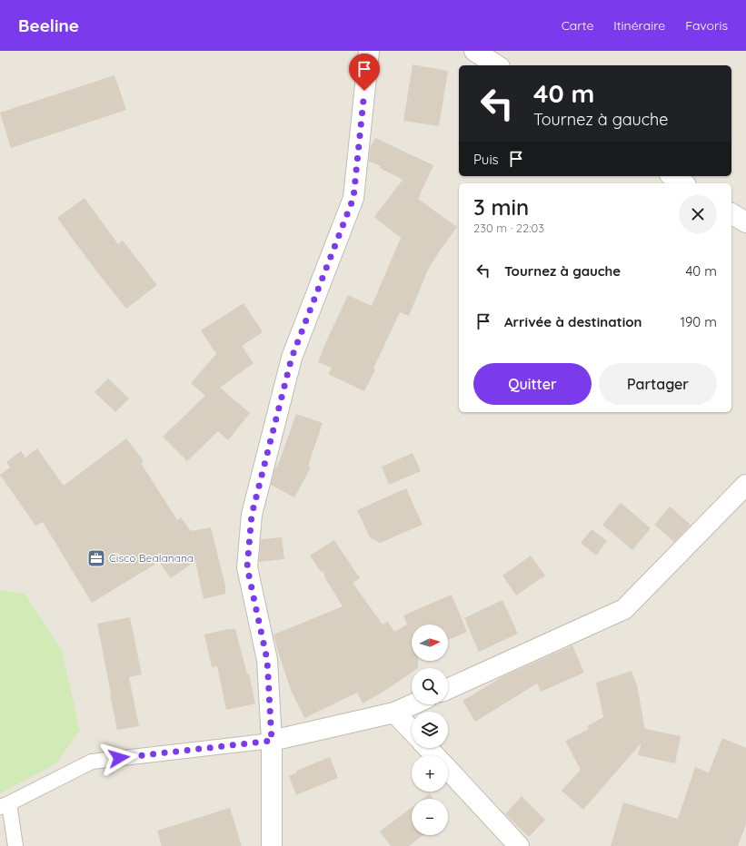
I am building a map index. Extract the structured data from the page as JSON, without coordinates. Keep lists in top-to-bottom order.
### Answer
{
  "places": {
    "office": ["Cisco Bealanana"]
  },
  "north": "right",
  "page": {
    "header": "Beeline",
    "nav": ["Carte", "Itinéraire", "Favoris"],
    "turn": ["40 m", "Tournez à gauche"],
    "then": "Puis",
    "heading": ["3 min", "230 m · 22:03"],
    "list": [
      {
        "name": "Tournez à gauche",
        "value": "40 m"
      },
      {
        "name": "Arrivée à destination",
        "value": "190 m"
      }
    ],
    "buttons": ["Quitter", "Partager"],
    "map_buttons": ["+", "−"]
  }
}
